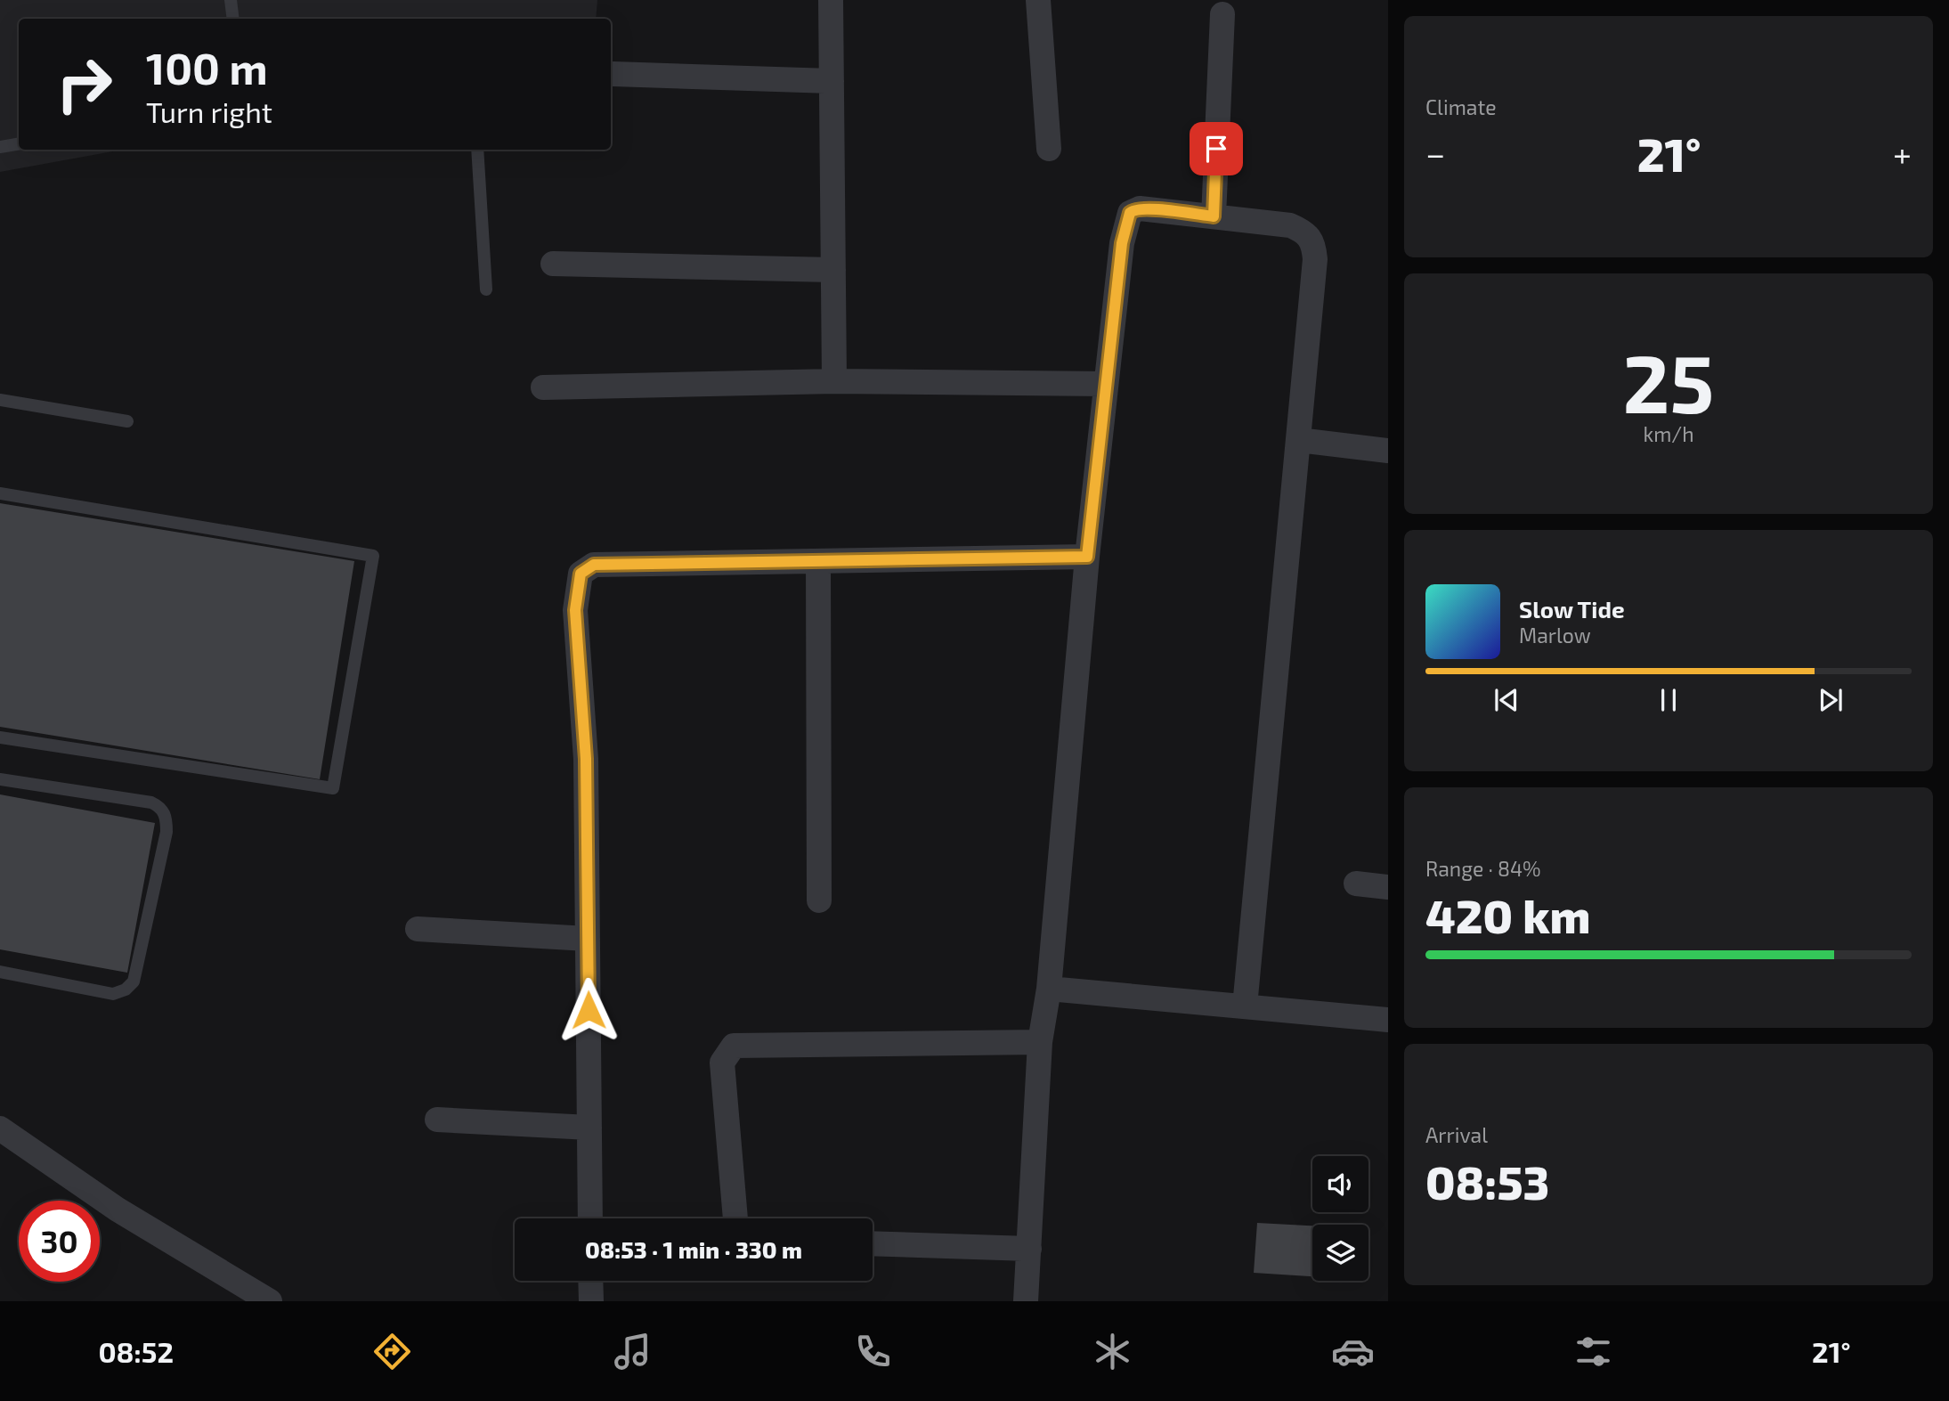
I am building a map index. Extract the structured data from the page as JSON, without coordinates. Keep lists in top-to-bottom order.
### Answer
{
  "page": {
    "tile": [
      "Climate",
      ["25", "km/h"],
      ["Range · 84%", "420 km"],
      ["Arrival", "08:53"]
    ],
    "turn": ["100 m", "Turn right"],
    "heat": ["−", "21°", "+"],
    "song": ["Slow Tide", "Marlow"],
    "limit": "30",
    "trip": "08:53 · 1 min · 330 m",
    "tabs": ["08:52", "21°"]
  }
}
